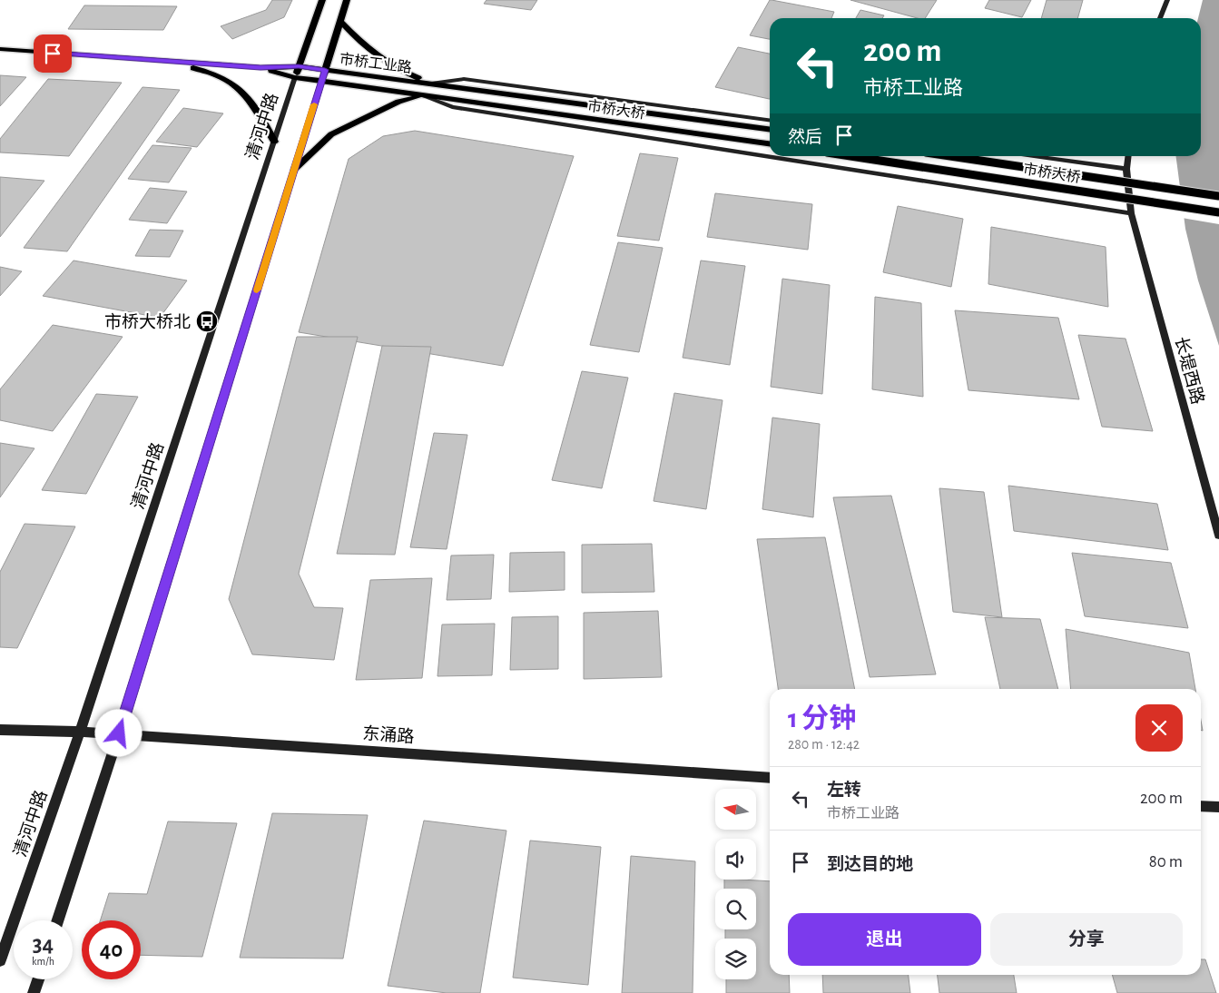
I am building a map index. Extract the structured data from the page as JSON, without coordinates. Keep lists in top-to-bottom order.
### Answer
{
  "streets": {
    "main road": ["市桥工业路", "市桥大桥", "清河中路"],
    "street": ["长堤西路", "东涌路"]
  },
  "crossings": [
    ["市桥工业路", "市桥大桥"],
    ["市桥工业路", "清河中路"],
    ["清河中路", "东涌路"]
  ],
  "places": {
    "bus stop": ["市桥大桥北"]
  },
  "north": "left",
  "page": {
    "turn": ["200 m", "市桥工业路"],
    "then": "然后",
    "heading": ["1 分钟", "280 m · 12:42"],
    "list": [
      {
        "name": "左转",
        "note": "市桥工业路",
        "value": "200 m"
      },
      {
        "name": "到达目的地",
        "value": "80 m"
      }
    ],
    "buttons": ["退出", "分享"],
    "speed": "34 km/h",
    "limit": "40"
  }
}
